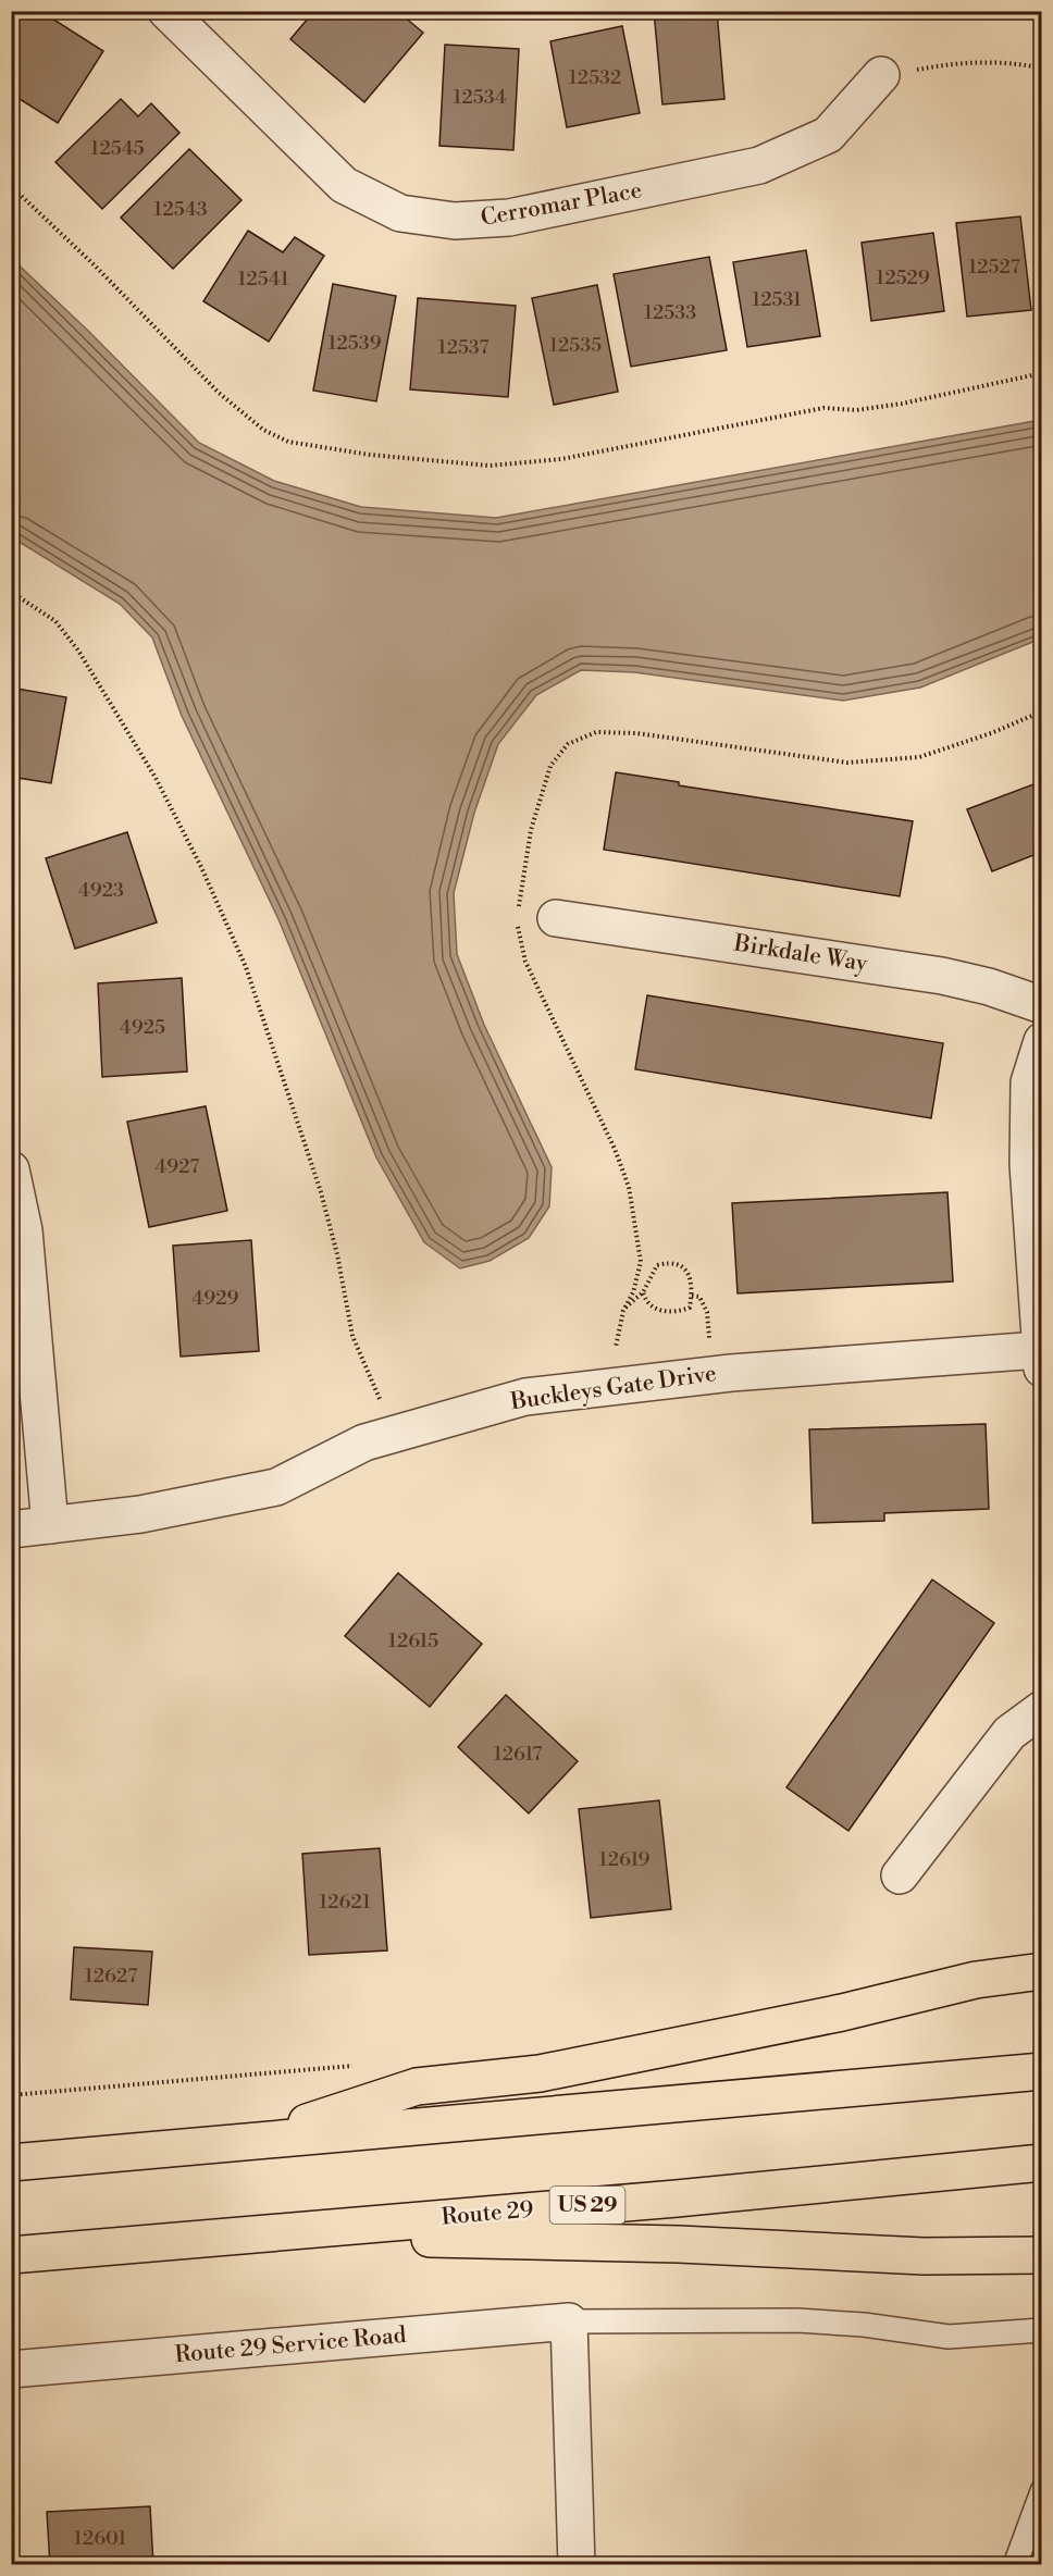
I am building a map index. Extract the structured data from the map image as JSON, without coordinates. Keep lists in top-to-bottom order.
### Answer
{
  "streets": {
    "main road": ["US 29", "Route 29"],
    "street": [
      "Cerromar Place",
      "Birkdale Way",
      "Buckleys Gate Drive",
      "Route 29 Service Road"
    ]
  },
  "house_numbers": [
    "12532",
    "12534",
    "12545",
    "12543",
    "12527",
    "12529",
    "12541",
    "12531",
    "12533",
    "12539",
    "12535",
    "12537",
    "4923",
    "4925",
    "4927",
    "4929",
    "12615",
    "12617",
    "12619",
    "12621",
    "12627",
    "12601"
  ]
}
